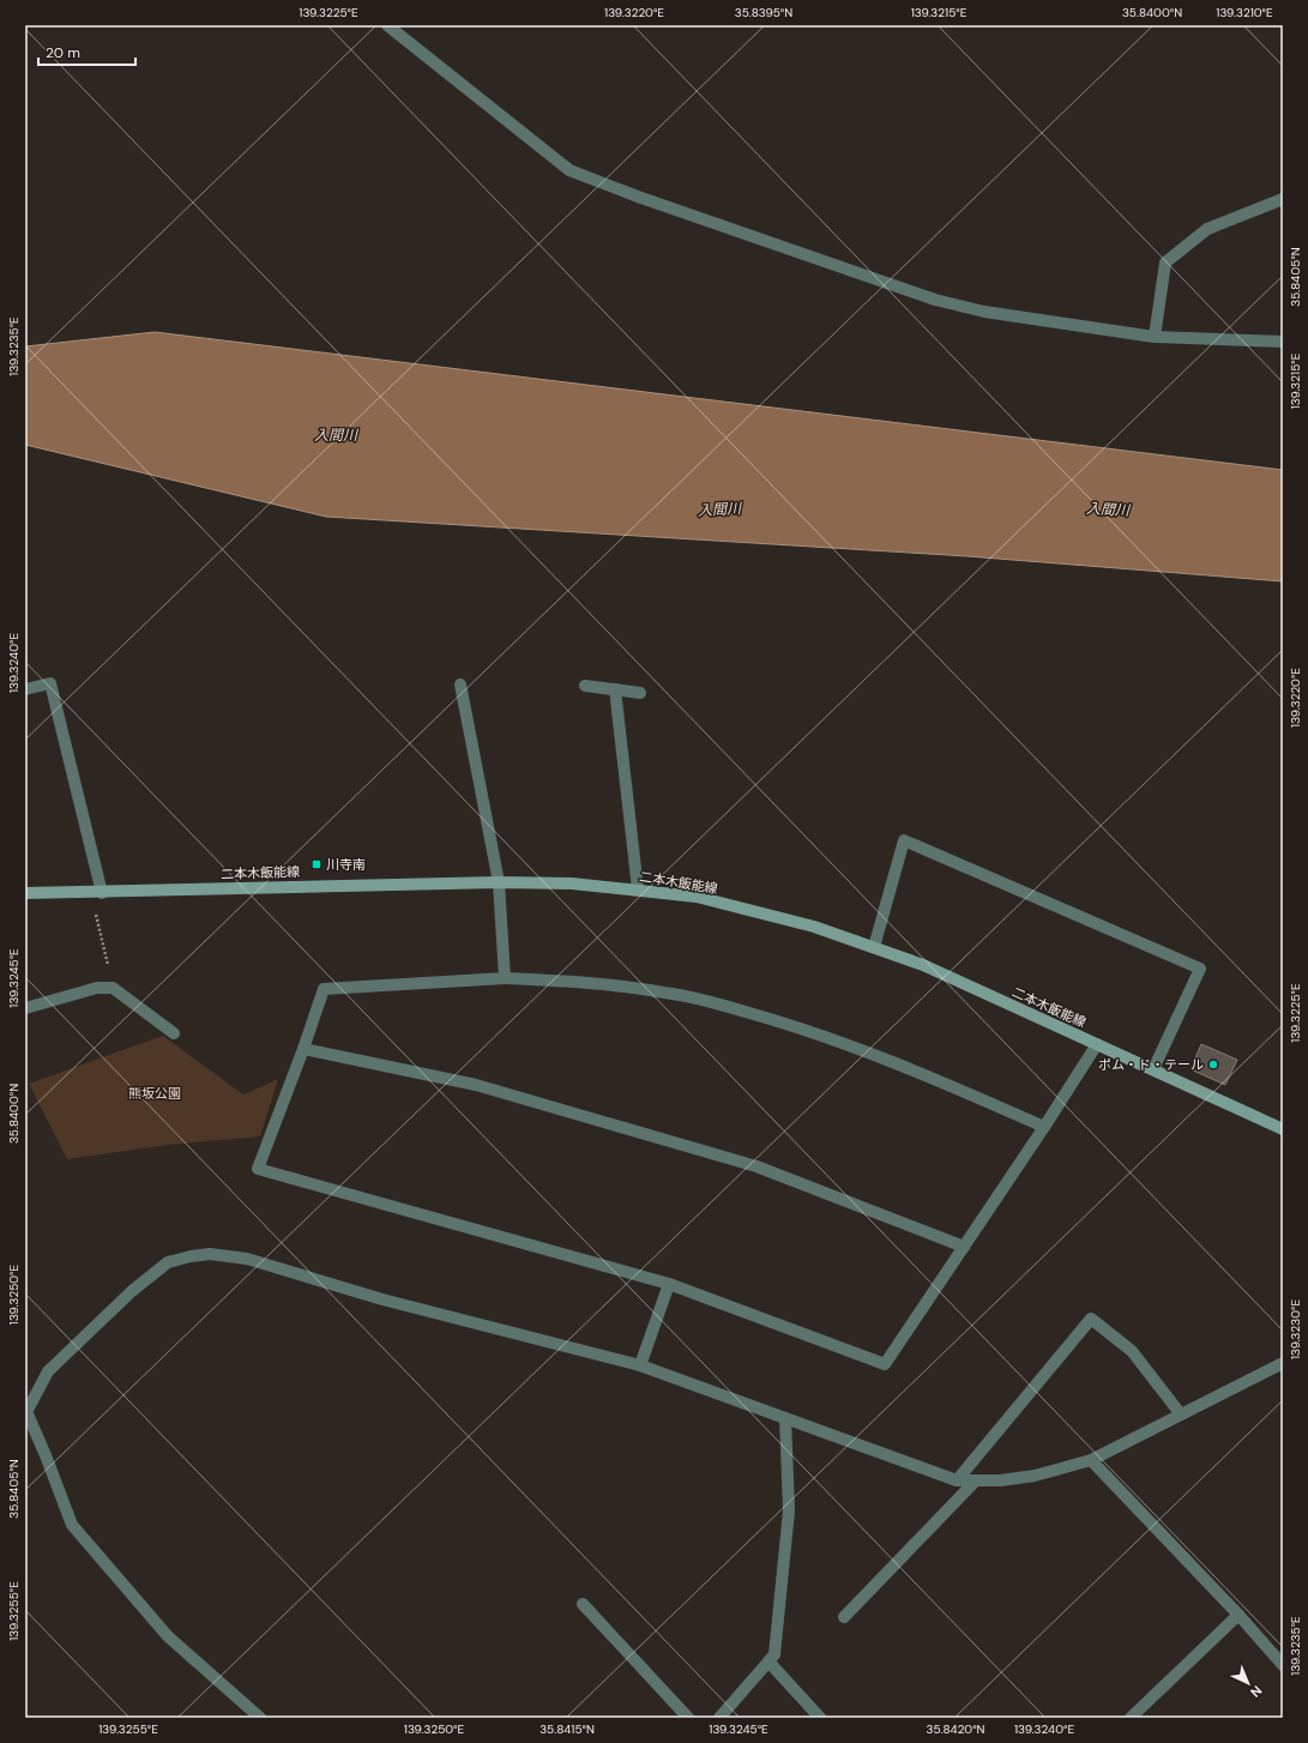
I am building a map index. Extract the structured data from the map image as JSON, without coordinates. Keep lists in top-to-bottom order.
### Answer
{
  "streets": {
    "main road": ["二本木飯能線"]
  },
  "water": ["入間川"],
  "parks": ["熊坂公園"],
  "places": {
    "transit": ["川寺南"],
    "other": ["ポム・ド・テール"]
  },
  "scale_bar": "20 m",
  "north": "bottom right",
  "coordinates": [
    "139.3225°E",
    "139.3220°E",
    "35.8395°N",
    "139.3215°E",
    "35.8400°N",
    "139.3210°E",
    "35.8405°N",
    "139.3235°E",
    "139.3240°E",
    "139.3245°E",
    "139.3250°E",
    "139.3230°E",
    "139.3255°E",
    "35.8415°N",
    "35.8420°N"
  ]
}
